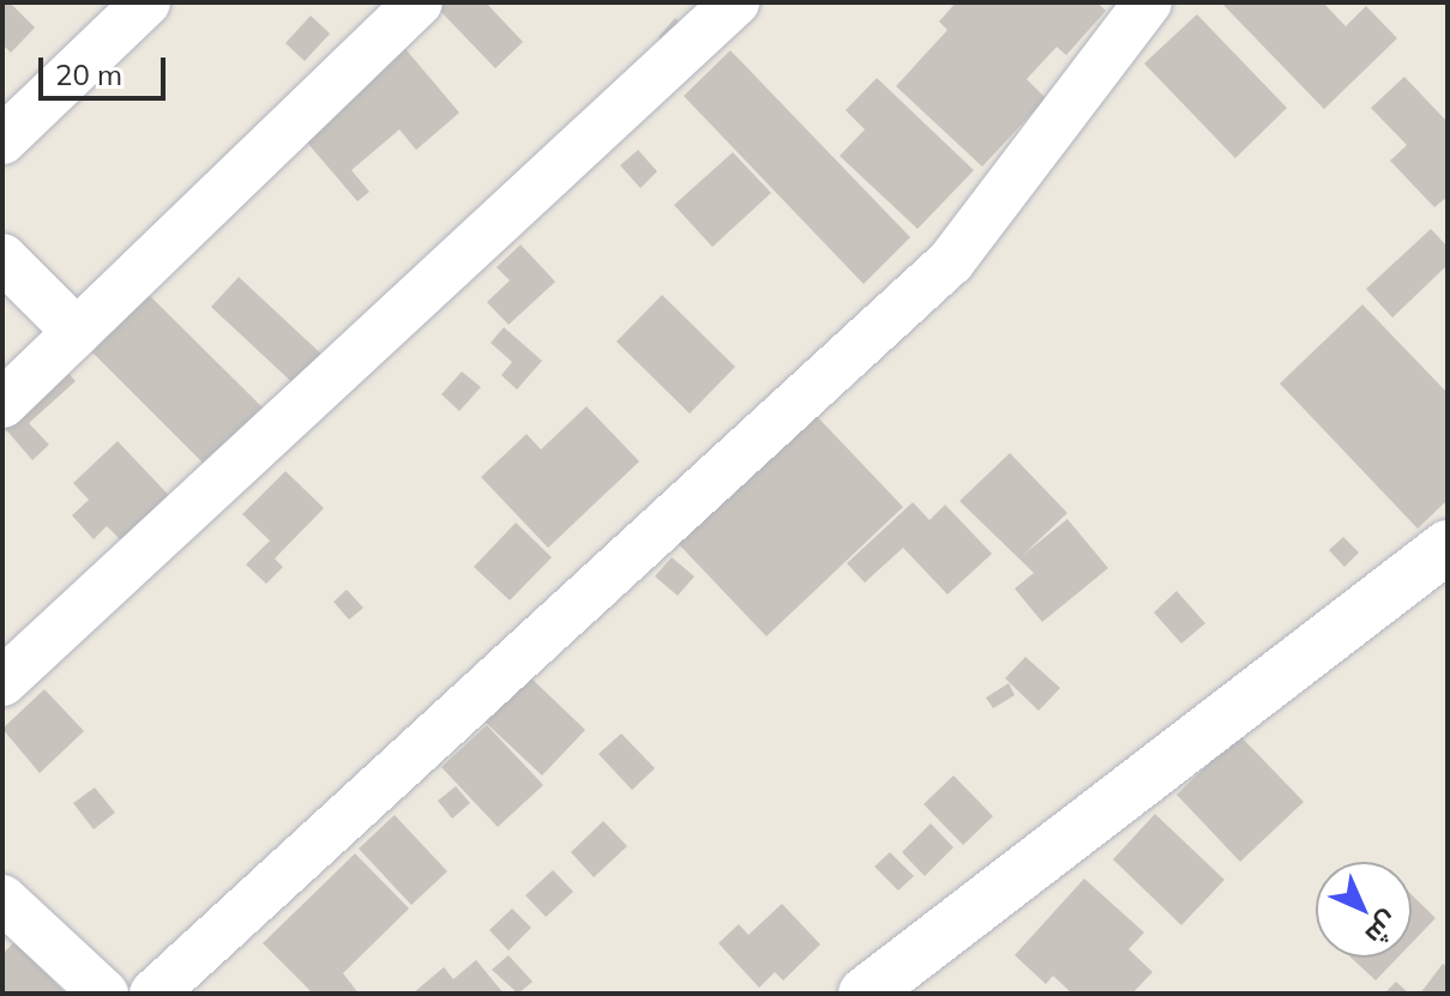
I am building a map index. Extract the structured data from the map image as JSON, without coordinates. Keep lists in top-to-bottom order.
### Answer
{
  "scale_bar": "20 m",
  "north": "bottom right"
}
